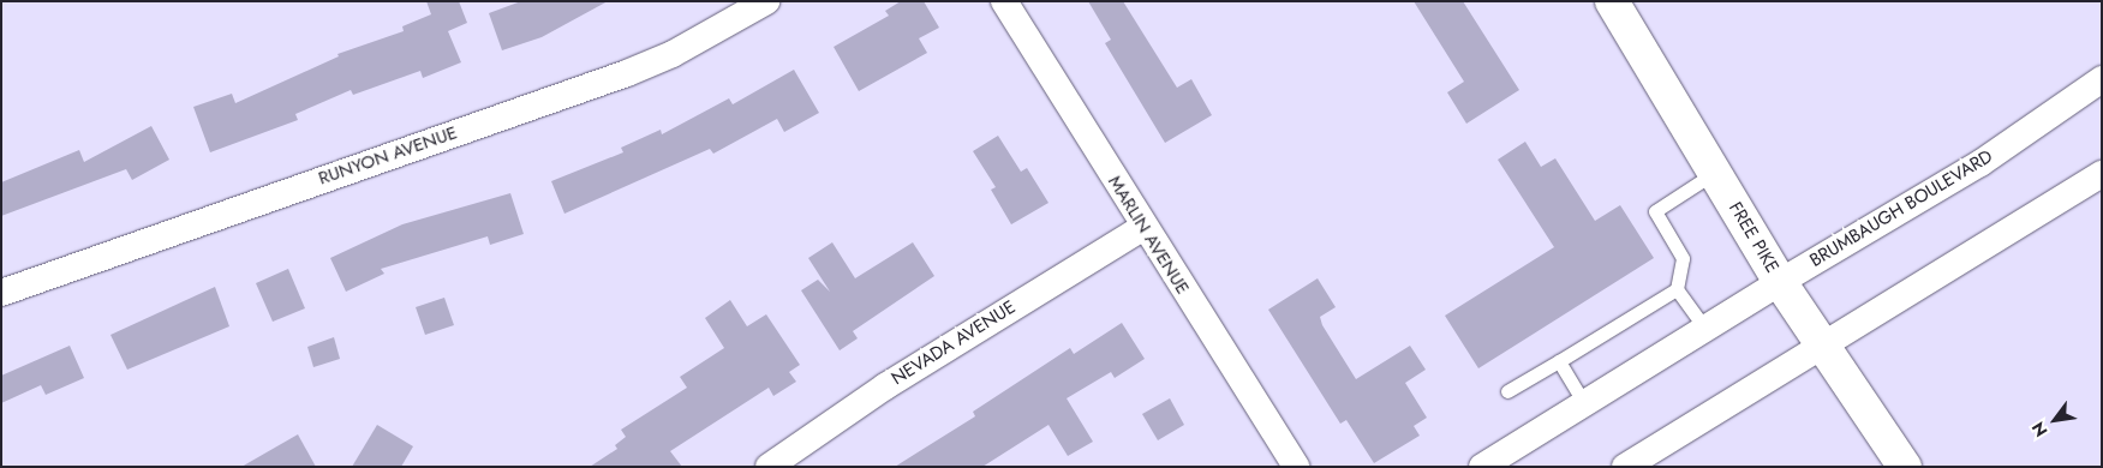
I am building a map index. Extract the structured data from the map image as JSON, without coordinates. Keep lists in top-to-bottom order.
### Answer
{
  "streets": {
    "main road": ["FREE PIKE"],
    "street": [
      "RUNYON AVENUE",
      "BRUMBAUGH BOULEVARD",
      "MARLIN AVENUE",
      "NEVADA AVENUE"
    ]
  },
  "crossings": [
    ["BRUMBAUGH BOULEVARD", "FREE PIKE"],
    ["MARLIN AVENUE", "NEVADA AVENUE"]
  ],
  "north": "bottom left"
}
